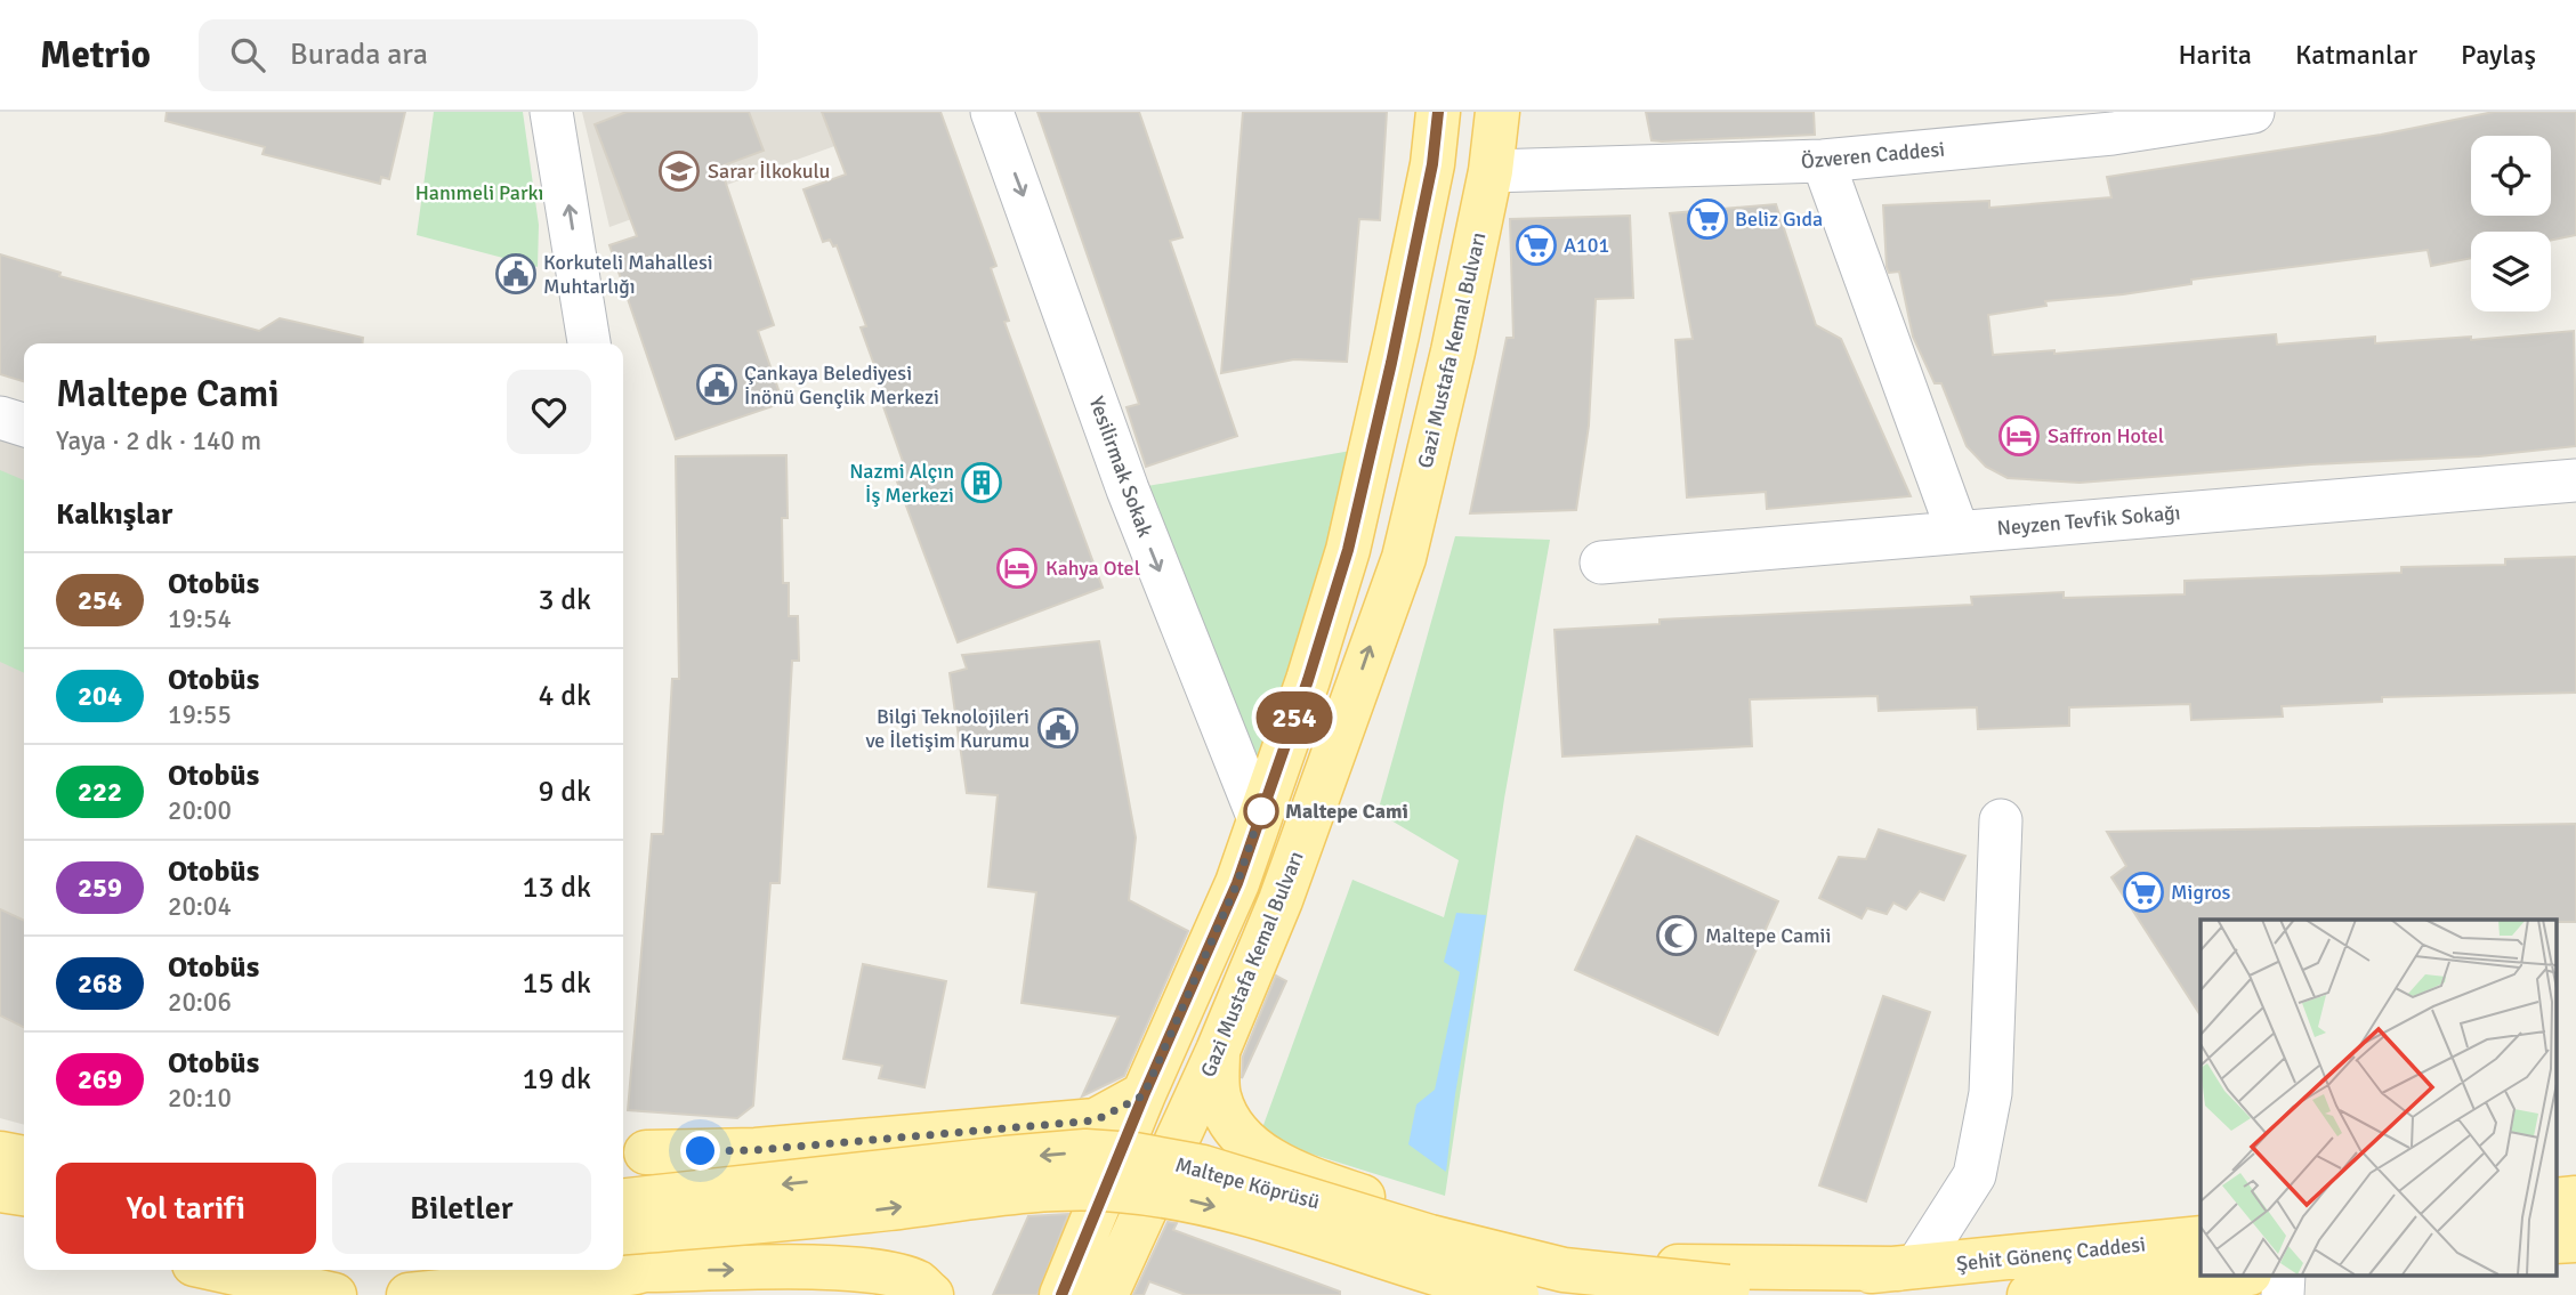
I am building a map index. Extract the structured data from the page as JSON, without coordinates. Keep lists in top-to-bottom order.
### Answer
{
  "streets": {
    "main road": ["Gazi Mustafa Kemal Bulvarı", "Maltepe Köprüsü", "Şehit Gönenç Caddesi"],
    "street": ["Özveren Caddesi", "Yesilirmak Sokak", "Neyzen Tevfik Sokağı"]
  },
  "crossings": [
    ["Özveren Caddesi", "Gazi Mustafa Kemal Bulvarı"],
    ["Maltepe Köprüsü", "Şehit Gönenç Caddesi"]
  ],
  "one_way": ["Yesilirmak Sokak"],
  "parks": ["Hanımeli Parkı"],
  "places": {
    "school or university": ["Sarar İlkokulu"],
    "supermarket": ["Beliz Gıda", "A101", "Migros"],
    "public building": ["Korkuteli Mahallesi Muhtarlığı", "Çankaya Belediyesi İnönü Gençlik Merkezi", "Bilgi Teknolojileri ve İletişim Kurumu"],
    "hotel": ["Saffron Hotel", "Kahya Otel"],
    "building": ["Nazmi Alçın İş Merkezi"],
    "other": ["Maltepe Cami"],
    "mosque": ["Maltepe Camii"]
  },
  "lines": ["bus line 254"],
  "page": {
    "header": "Metrio",
    "search": "Burada ara",
    "nav": ["Harita", "Katmanlar", "Paylaş"],
    "on_map": "254",
    "heading": [
      ["Maltepe Cami", "Yaya · 2 dk · 140 m"],
      "Kalkışlar"
    ],
    "list": [
      {
        "mark": "254",
        "name": "Otobüs",
        "note": "19:54",
        "value": "3 dk"
      },
      {
        "mark": "204",
        "name": "Otobüs",
        "note": "19:55",
        "value": "4 dk"
      },
      {
        "mark": "222",
        "name": "Otobüs",
        "note": "20:00",
        "value": "9 dk"
      },
      {
        "mark": "259",
        "name": "Otobüs",
        "note": "20:04",
        "value": "13 dk"
      },
      {
        "mark": "268",
        "name": "Otobüs",
        "note": "20:06",
        "value": "15 dk"
      },
      {
        "mark": "269",
        "name": "Otobüs",
        "note": "20:10",
        "value": "19 dk"
      }
    ],
    "buttons": ["Yol tarifi", "Biletler"]
  }
}
